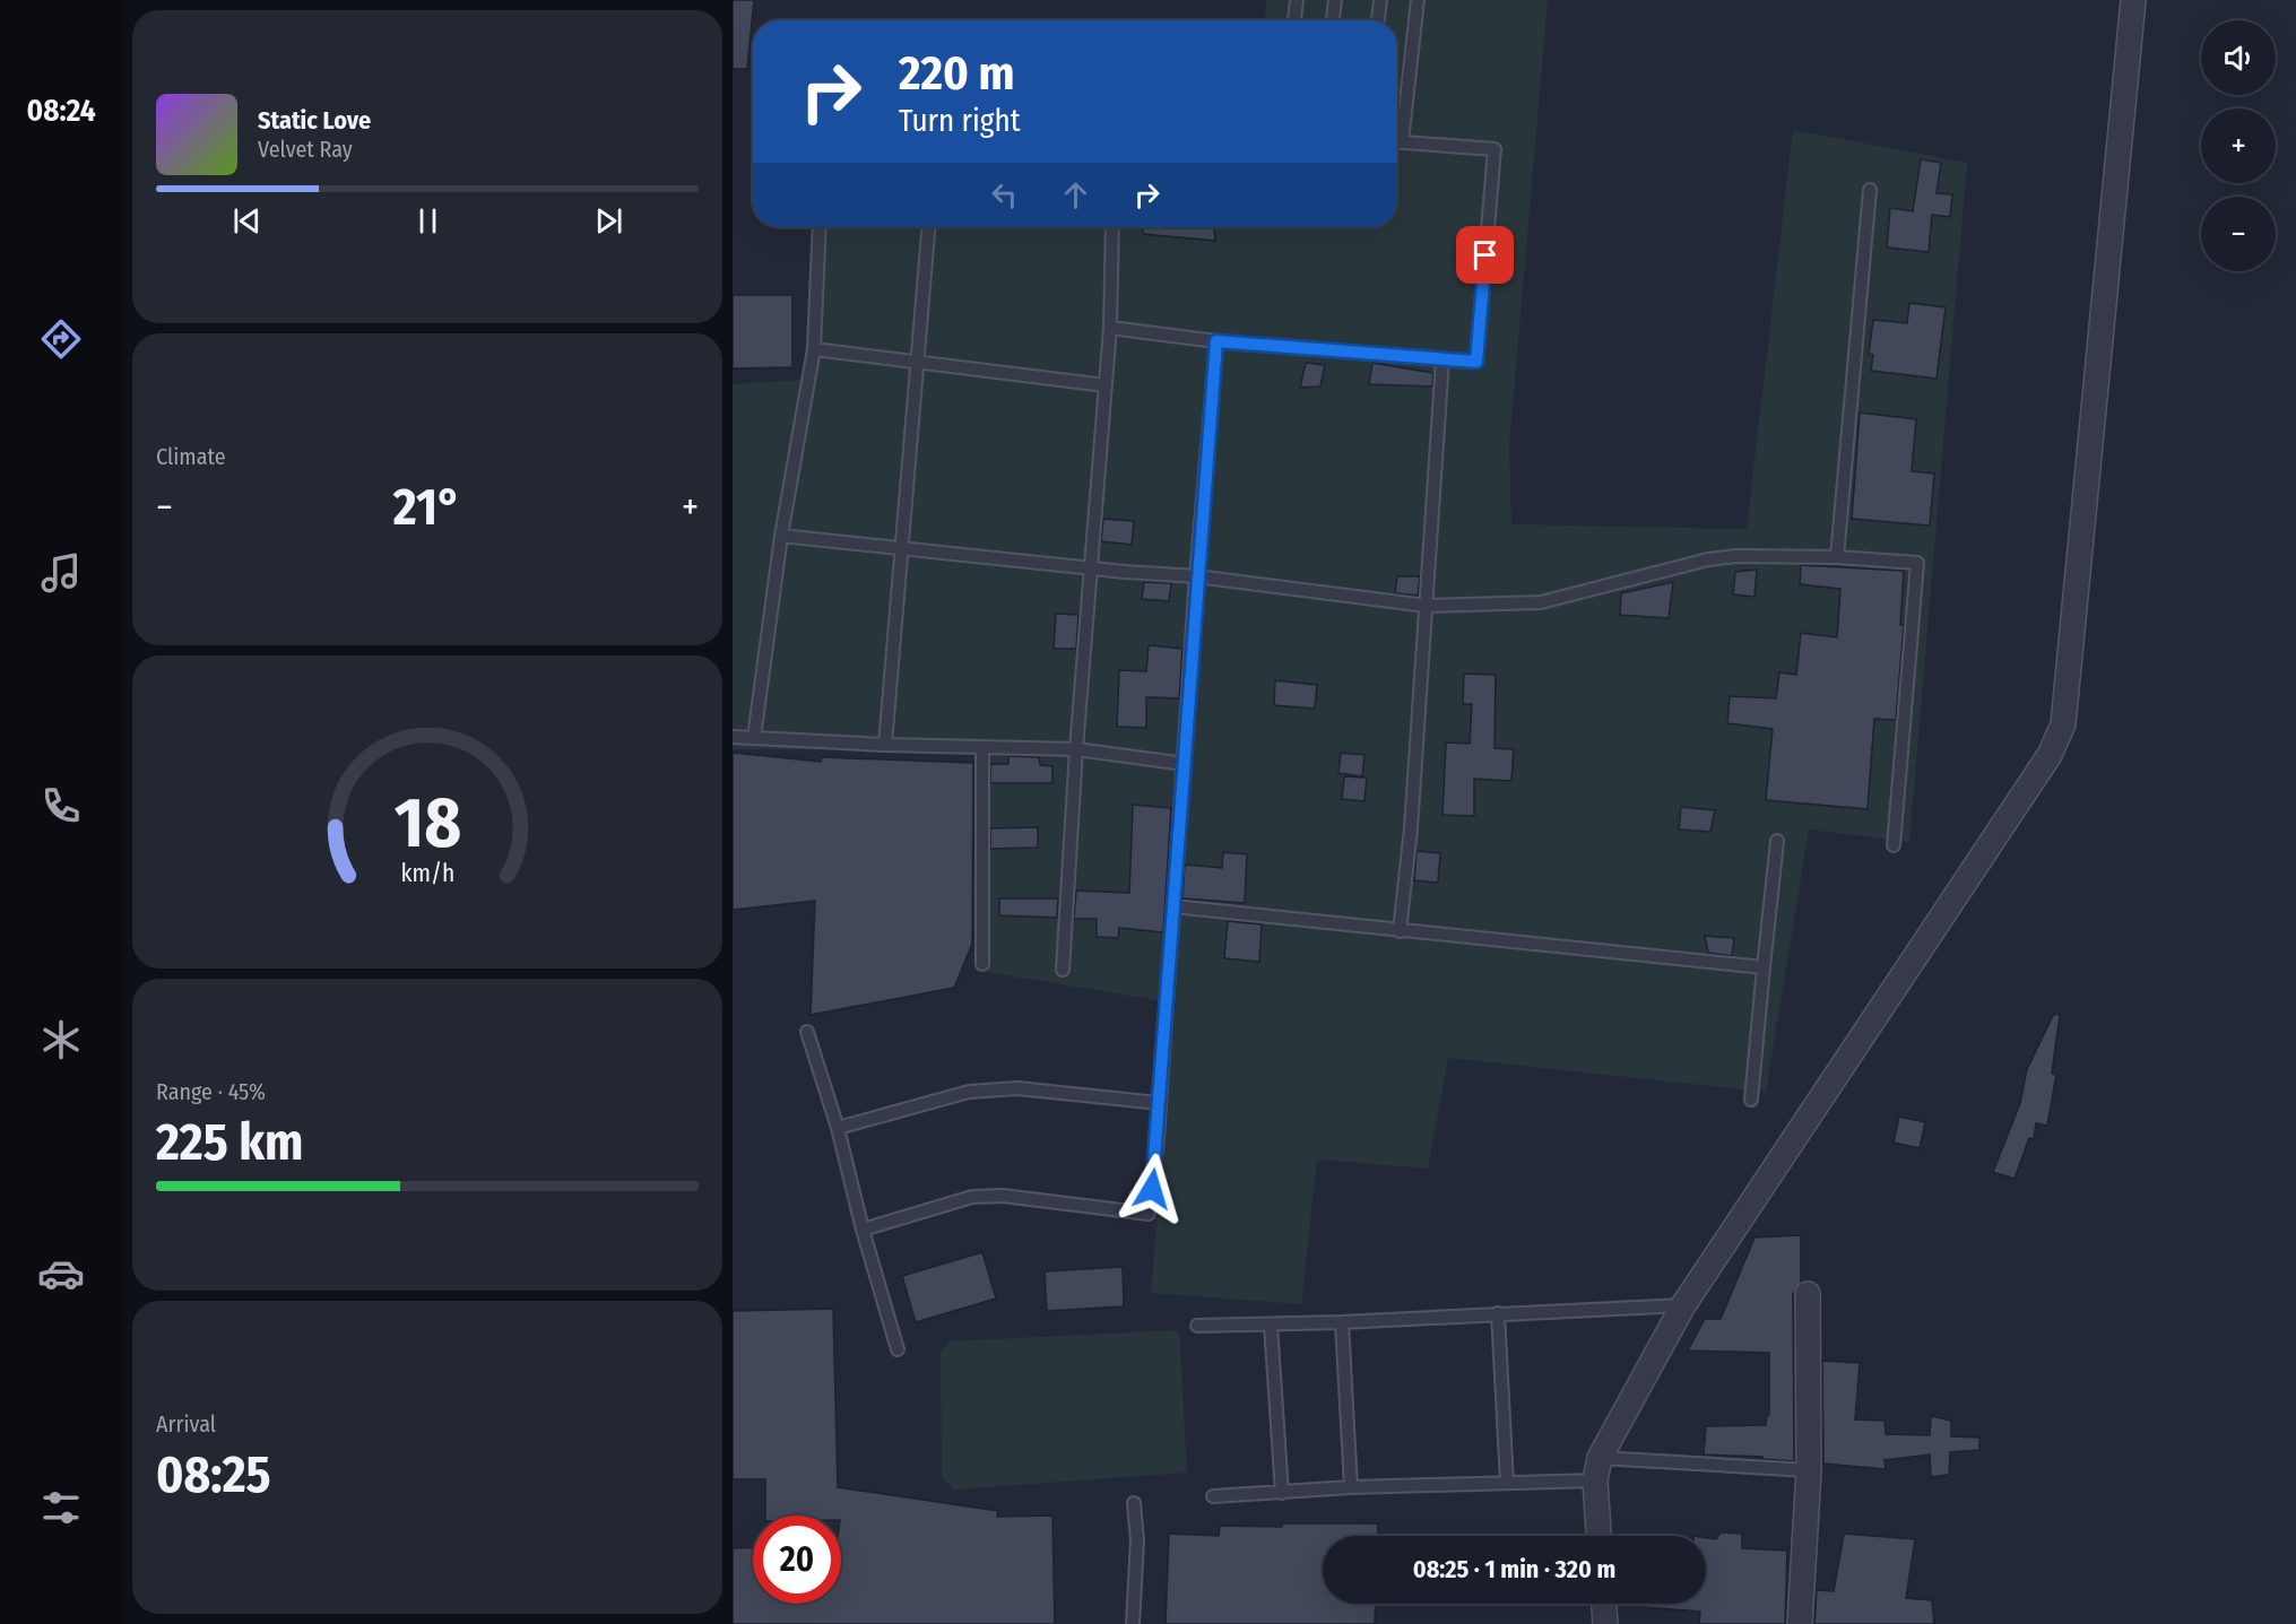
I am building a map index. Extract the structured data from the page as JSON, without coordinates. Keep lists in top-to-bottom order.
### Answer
{
  "page": {
    "tabs": "08:24",
    "map_buttons": ["+", "−"],
    "turn": ["220 m", "Turn right"],
    "song": ["Static Love", "Velvet Ray"],
    "tile": [
      "Climate",
      ["Range · 45%", "225 km"],
      ["Arrival", "08:25"]
    ],
    "heat": ["−", "21°", "+"],
    "limit": "20",
    "trip": "08:25 · 1 min · 320 m",
    "gauge": ["18", "km/h"]
  }
}
